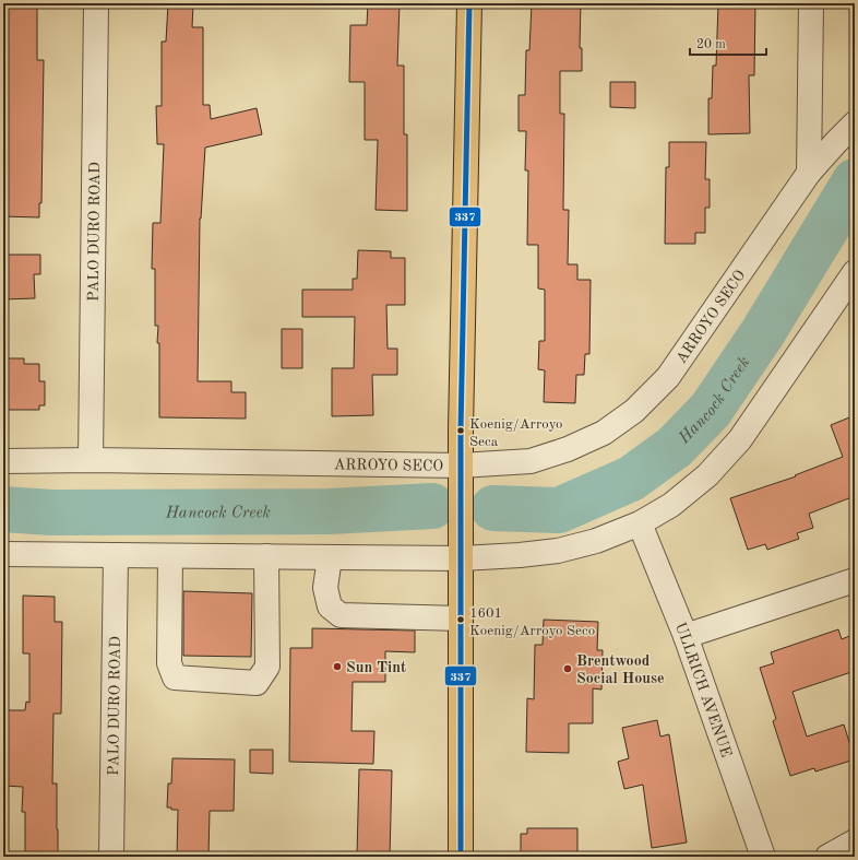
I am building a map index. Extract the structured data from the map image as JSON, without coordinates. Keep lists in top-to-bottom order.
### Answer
{
  "streets": {
    "street": ["PALO DURO ROAD", "ARROYO SECO", "ULLRICH AVENUE"]
  },
  "crossings": [
    ["PALO DURO ROAD", "ARROYO SECO"]
  ],
  "water": ["Hancock Creek"],
  "places": [
    "Koenig/Arroyo Seca",
    "1601 Koenig/Arroyo Seco",
    "Sun Tint",
    "Brentwood Social House"
  ],
  "lines": ["transit line 337"],
  "scale_bar": "20 m"
}
